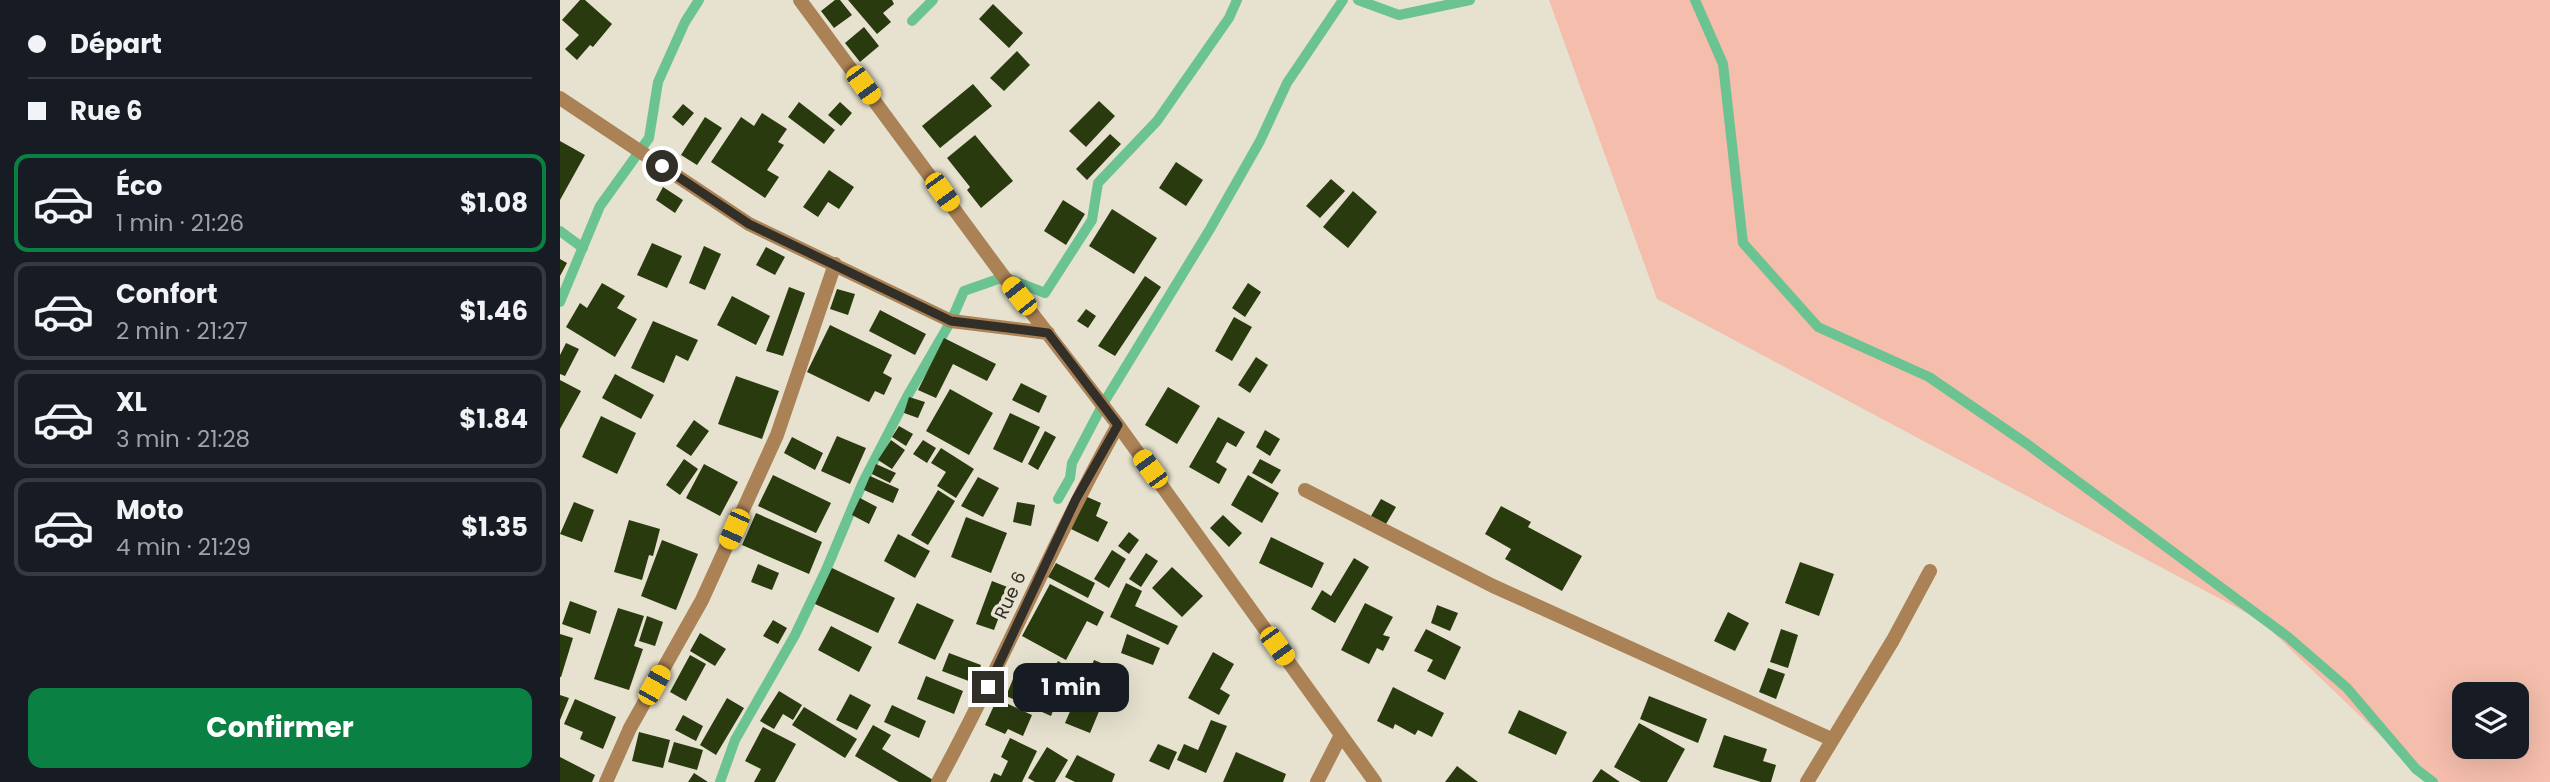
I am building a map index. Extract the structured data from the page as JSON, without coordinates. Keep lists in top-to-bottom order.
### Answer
{
  "streets": {
    "street": ["Rue 6"]
  },
  "page": {
    "banner": ["Départ", "Rue 6"],
    "list": [
      {
        "name": "Éco",
        "note": "1 min · 21:26",
        "value": "$1.08"
      },
      {
        "name": "Confort",
        "note": "2 min · 21:27",
        "value": "$1.46"
      },
      {
        "name": "XL",
        "note": "3 min · 21:28",
        "value": "$1.84"
      },
      {
        "name": "Moto",
        "note": "4 min · 21:29",
        "value": "$1.35"
      }
    ],
    "bubble": "1 min",
    "buttons": "Confirmer"
  }
}
